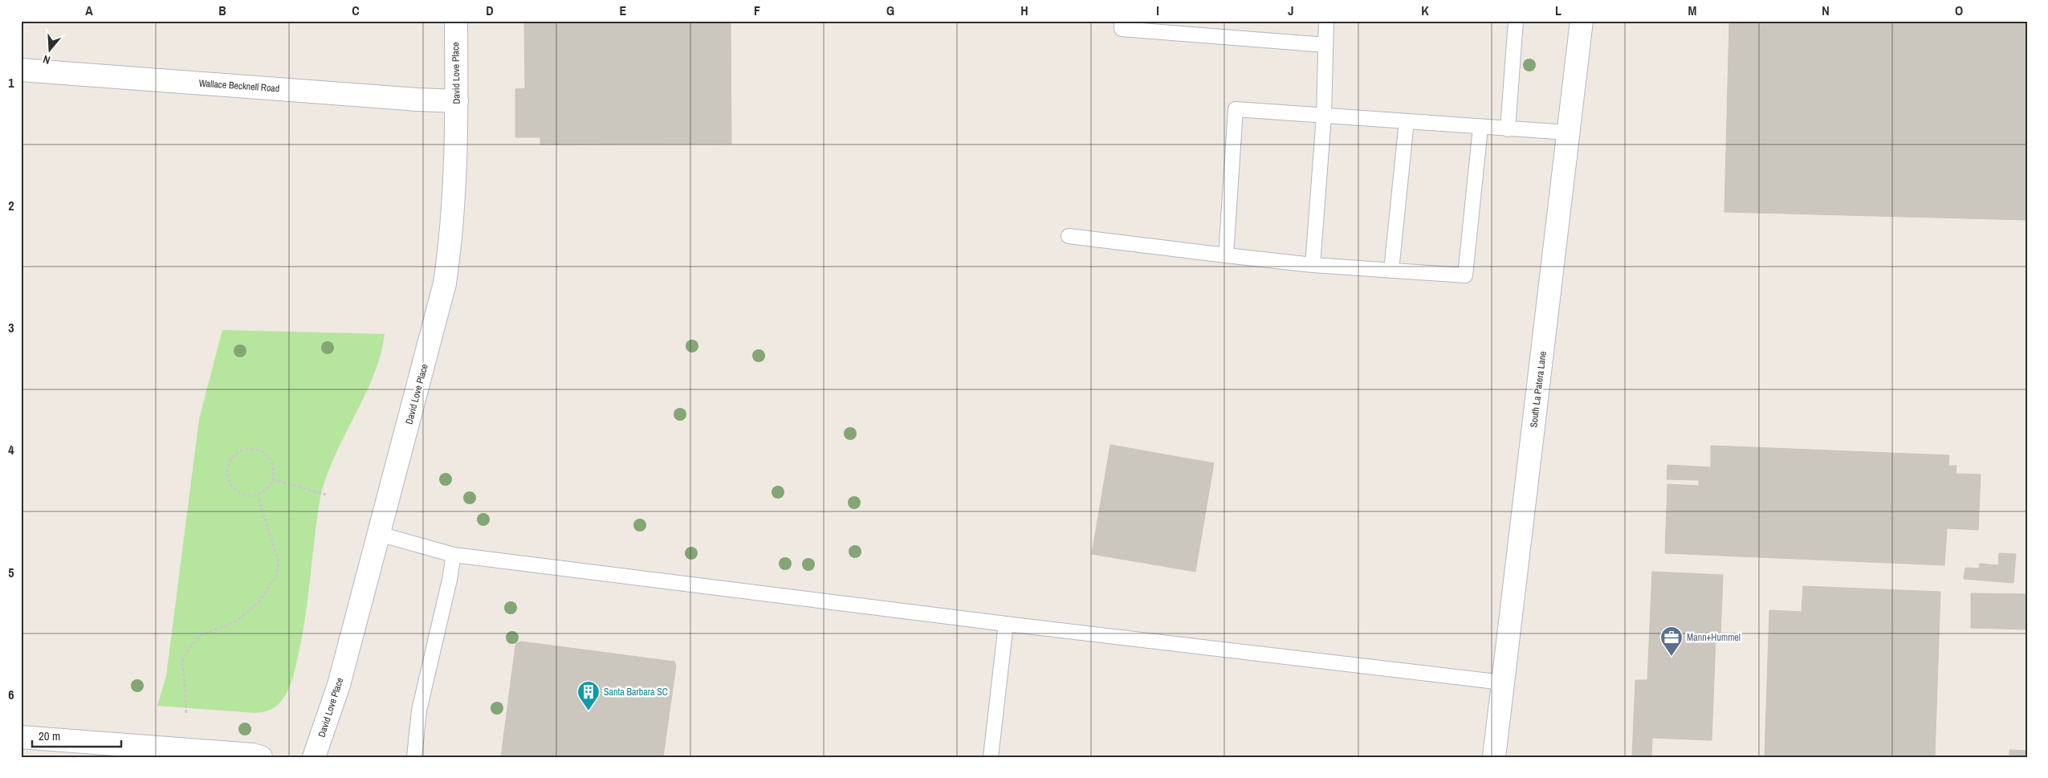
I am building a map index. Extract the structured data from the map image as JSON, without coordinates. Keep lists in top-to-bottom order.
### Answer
{
  "streets": {
    "street": ["David Love Place", "Wallace Becknell Road", "South La Patera Lane"]
  },
  "crossings": [
    ["David Love Place", "Wallace Becknell Road"]
  ],
  "places": {
    "office": ["Mann+Hummel"],
    "building": ["Santa Barbara SC"]
  },
  "scale_bar": "20 m",
  "north": "bottom",
  "grid": {
    "columns": [
      "A",
      "B",
      "C",
      "D",
      "E",
      "F",
      "G",
      "H",
      "I",
      "J",
      "K",
      "L",
      "M",
      "N",
      "O"
    ],
    "rows": [
      "1",
      "2",
      "3",
      "4",
      "5",
      "6"
    ]
  }
}
